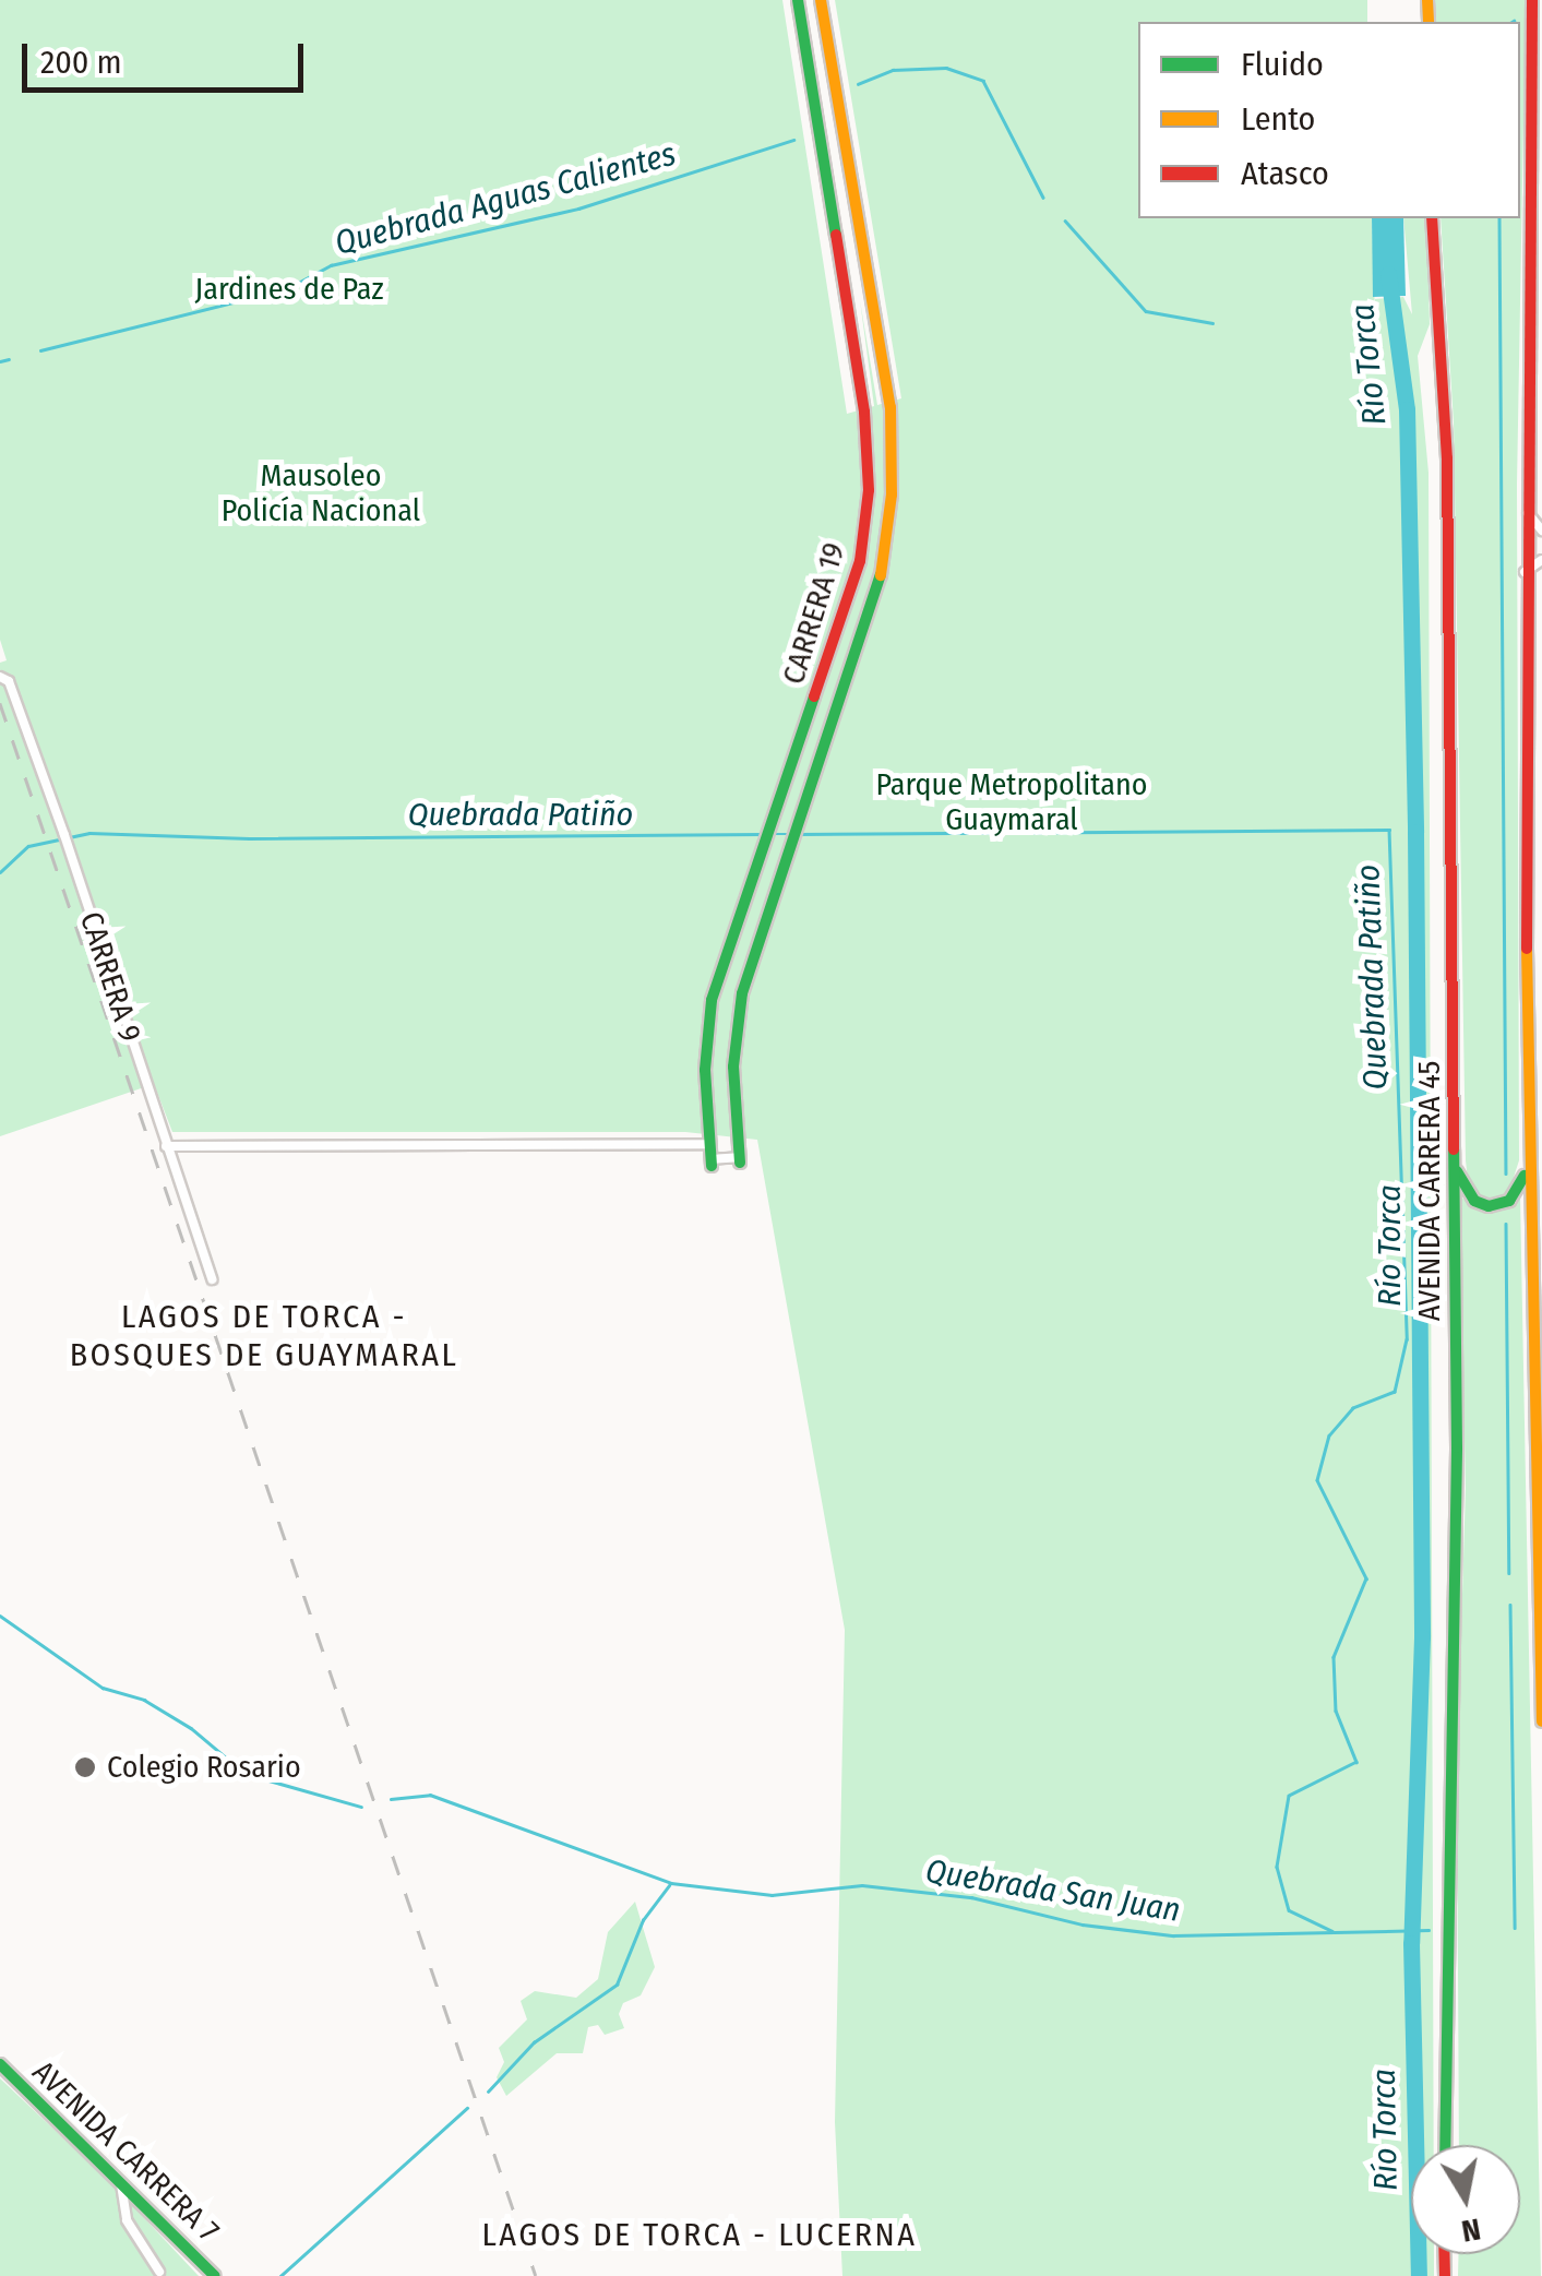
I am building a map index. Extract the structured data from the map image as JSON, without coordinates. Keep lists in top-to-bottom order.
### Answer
{
  "streets": {
    "main road": ["CARRERA 19", "AVENIDA CARRERA 45", "AVENIDA CARRERA 7"],
    "street": ["CARRERA 9"]
  },
  "districts": ["LAGOS DE TORCA - BOSQUES DE GUAYMARAL", "LAGOS DE TORCA - LUCERNA"],
  "water": [
    "Quebrada Aguas Calientes",
    "Río Torca",
    "Quebrada Patiño",
    "Quebrada San Juan"
  ],
  "parks": ["Jardines de Paz", "Mausoleo Policía Nacional", "Parque Metropolitano Guaymaral"],
  "places": ["Colegio Rosario"],
  "legend": ["Fluido", "Lento", "Atasco"],
  "scale_bar": "200 m",
  "north": "bottom"
}
